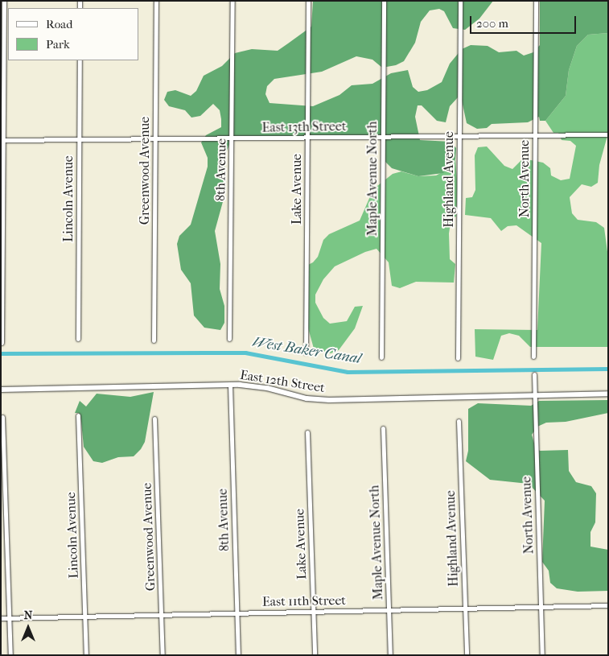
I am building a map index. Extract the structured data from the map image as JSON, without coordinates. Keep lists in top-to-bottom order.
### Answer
{
  "streets": {
    "street": [
      "East 13th Street",
      "8th Avenue",
      "Greenwood Avenue",
      "Maple Avenue North",
      "North Avenue",
      "Highland Avenue",
      "Lake Avenue",
      "Lincoln Avenue",
      "East 12th Street",
      "East 11th Street"
    ]
  },
  "crossings": [
    ["East 13th Street", "8th Avenue"],
    ["East 13th Street", "Greenwood Avenue"],
    ["East 13th Street", "Maple Avenue North"],
    ["East 13th Street", "North Avenue"],
    ["East 13th Street", "Highland Avenue"],
    ["East 13th Street", "Lake Avenue"],
    ["East 13th Street", "Lincoln Avenue"],
    ["8th Avenue", "East 12th Street"],
    ["8th Avenue", "East 11th Street"],
    ["Greenwood Avenue", "East 11th Street"],
    ["Maple Avenue North", "East 11th Street"],
    ["North Avenue", "East 12th Street"],
    ["North Avenue", "East 11th Street"],
    ["Highland Avenue", "East 11th Street"],
    ["Lake Avenue", "East 11th Street"],
    ["Lincoln Avenue", "East 11th Street"]
  ],
  "water": ["West Baker Canal"],
  "legend": ["Road", "Park"],
  "scale_bar": "200 m",
  "north": "top"
}
